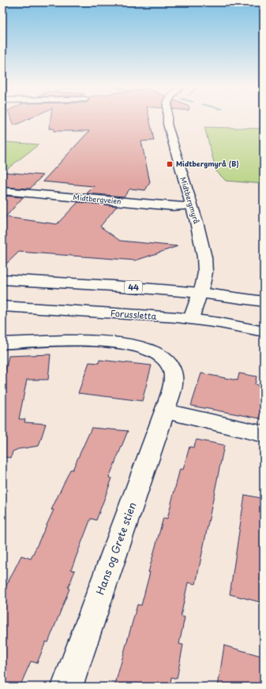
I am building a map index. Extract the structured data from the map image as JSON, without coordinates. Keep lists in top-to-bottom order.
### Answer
{
  "streets": {
    "street": [
      "Midtbergveien",
      "Midtbergmyrå",
      "44",
      "Forussletta",
      "Hans og Grete stien"
    ]
  },
  "crossings": [
    ["Midtbergveien", "Midtbergmyrå"],
    ["Midtbergmyrå", "44"],
    ["Midtbergmyrå", "Forussletta"]
  ],
  "places": {
    "transit": ["Midtbergmyrå (B)"]
  }
}
